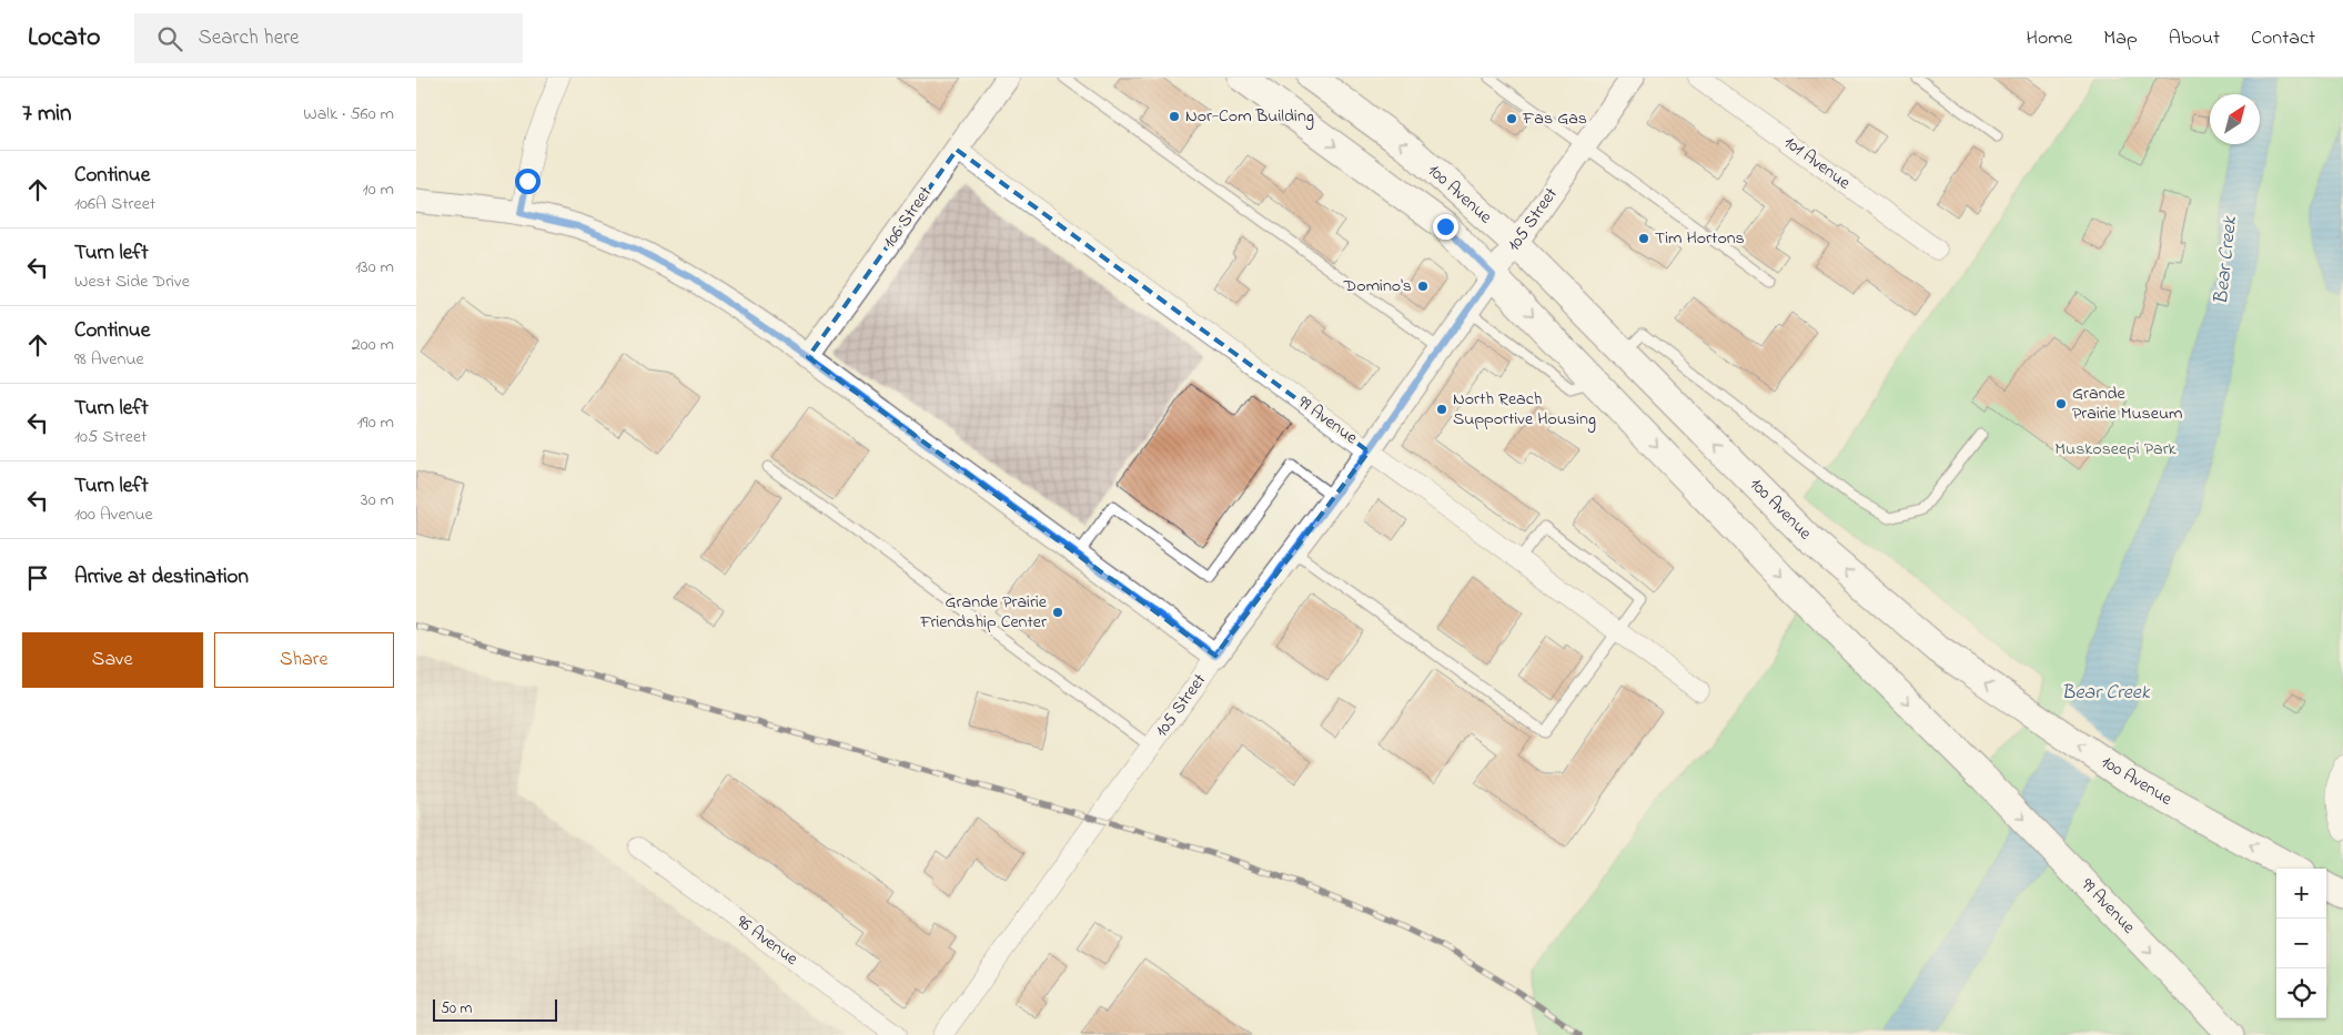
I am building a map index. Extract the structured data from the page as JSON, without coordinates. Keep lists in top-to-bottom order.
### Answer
{
  "streets": {
    "main road": ["100 Avenue", "99 Avenue"],
    "street": [
      "101 Avenue",
      "106 Street",
      "105 Street",
      "96 Avenue"
    ]
  },
  "crossings": [
    ["100 Avenue", "105 Street"],
    ["100 Avenue", "99 Avenue"],
    ["106 Street", "99 Avenue"],
    ["105 Street", "99 Avenue"]
  ],
  "water": ["Bear Creek"],
  "parks": ["Muskoseepi Park"],
  "places": [
    "Nor-Com Building",
    "Fas Gas",
    "Tim Hortons",
    "Domino's",
    "Grande Prairie Museum",
    "North Reach Supportive Housing",
    "Grande Prairie Friendship Center"
  ],
  "scale_bar": "50 m",
  "north": "top right",
  "page": {
    "header": "Locato",
    "search": "Search here",
    "nav": [
      "Home",
      "Map",
      "About",
      "Contact"
    ],
    "heading": ["7 min", "Walk · 560 m"],
    "list": [
      ["Continue", "106A Street", "10 m"],
      ["Turn left", "West Side Drive", "130 m"],
      ["Continue", "98 Avenue", "200 m"],
      ["Turn left", "105 Street", "190 m"],
      ["Turn left", "100 Avenue", "30 m"],
      "Arrive at destination"
    ],
    "buttons": ["Save", "Share"],
    "map_buttons": ["+", "−"],
    "scale": "50 m"
  }
}
